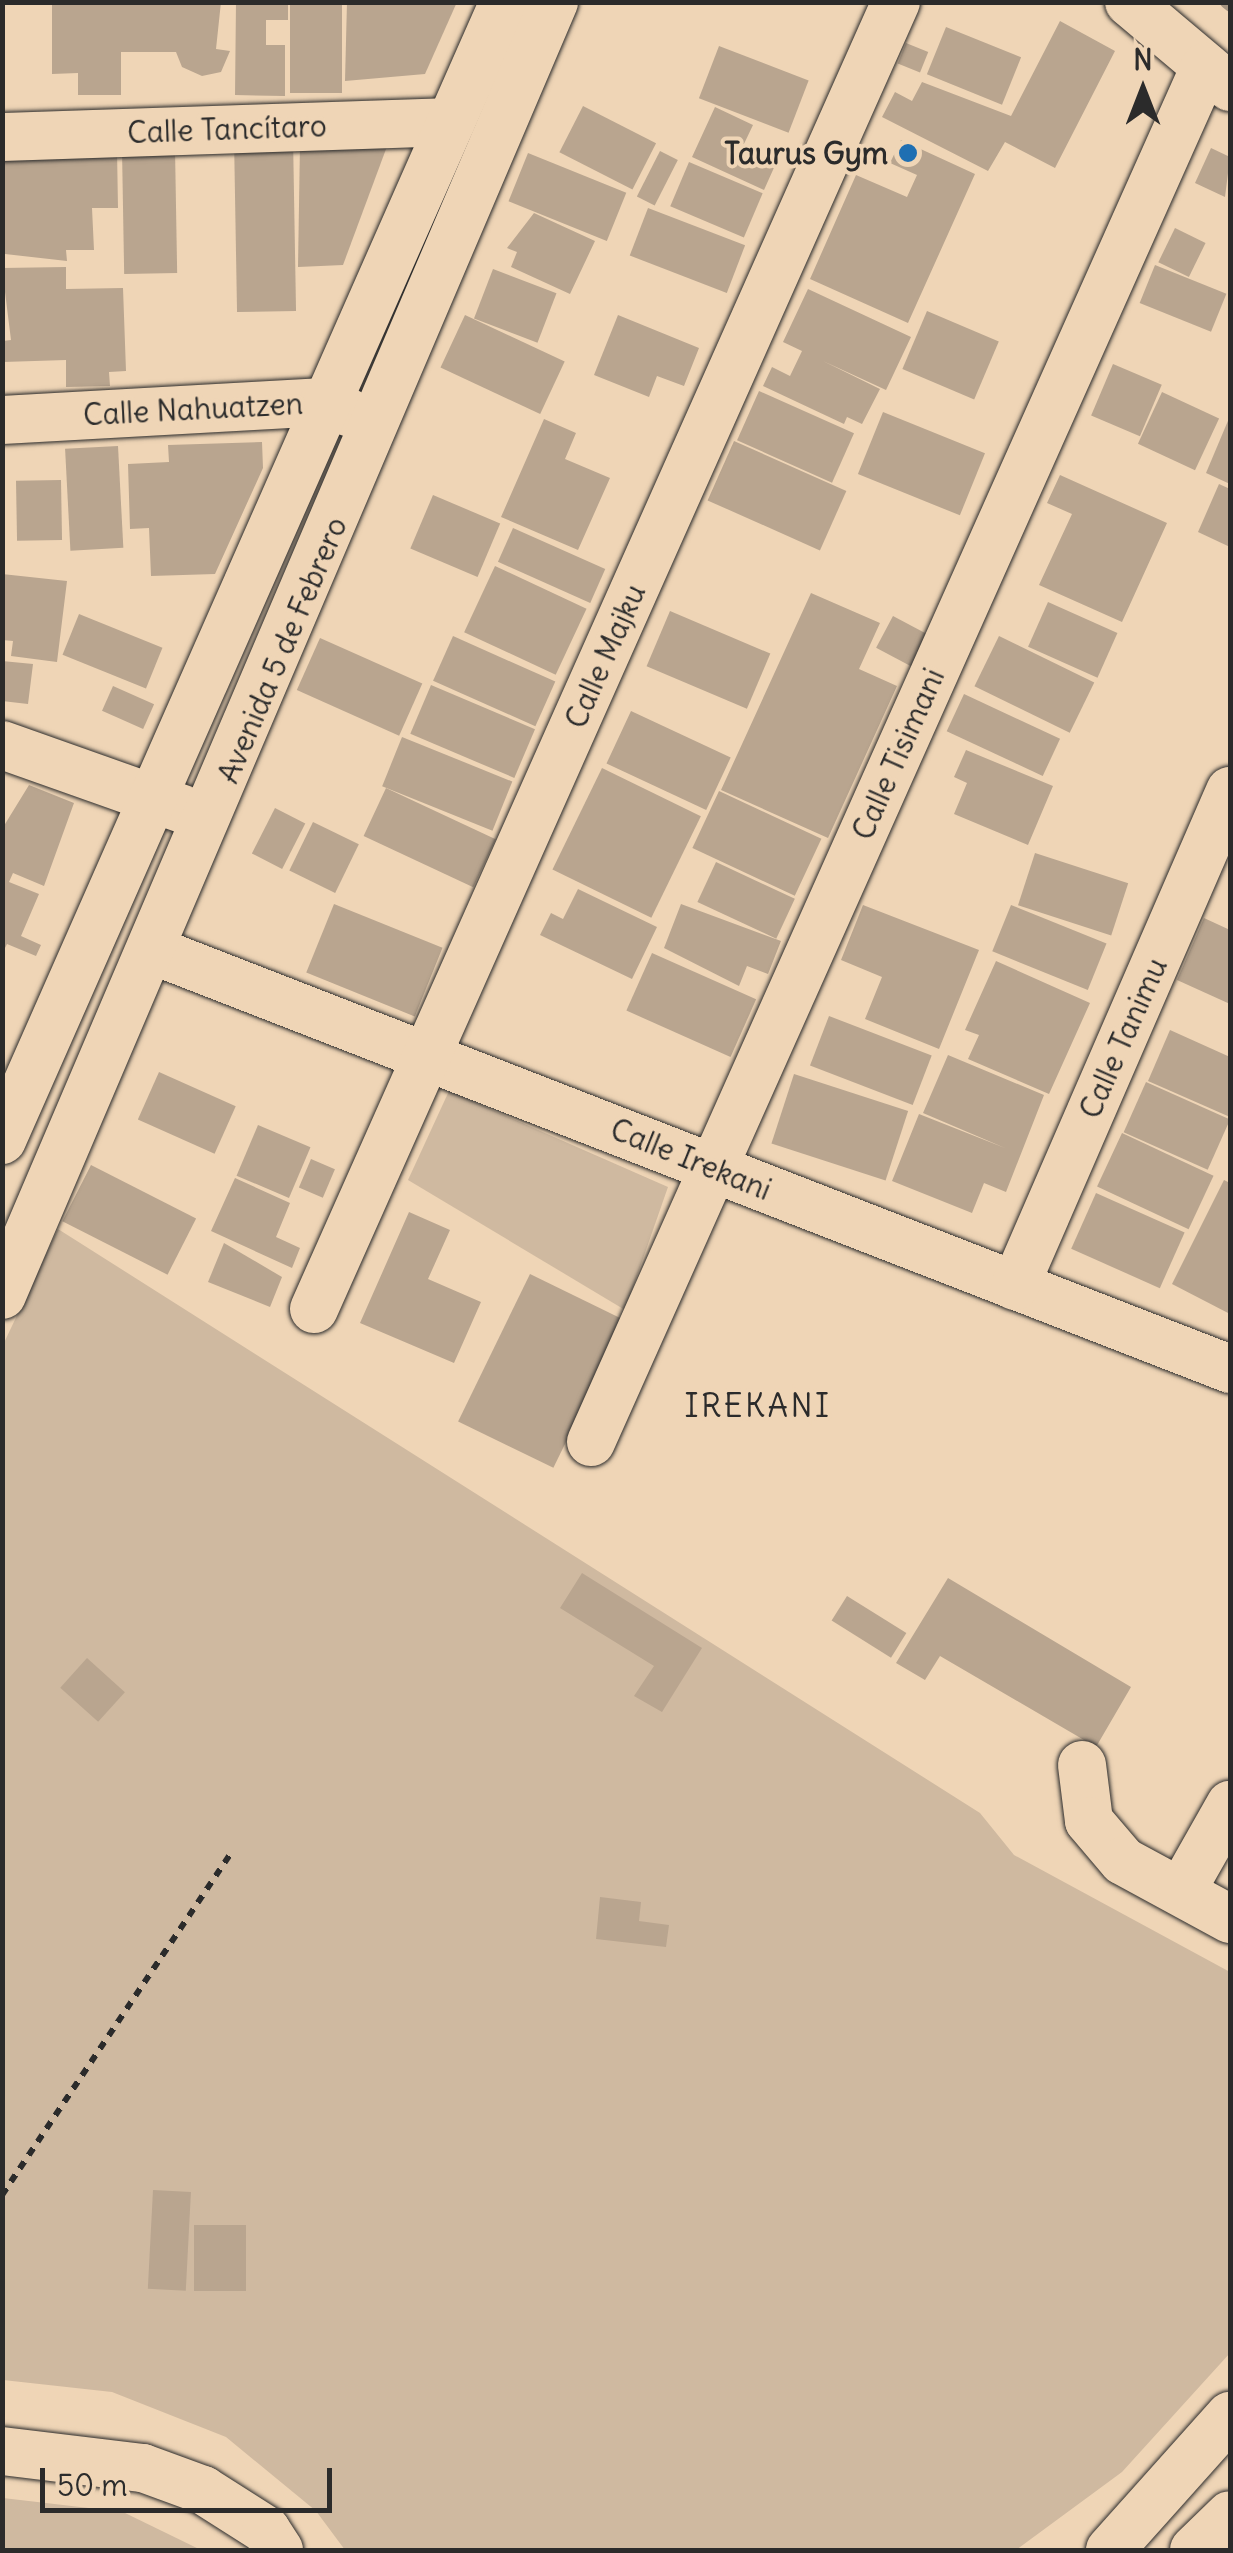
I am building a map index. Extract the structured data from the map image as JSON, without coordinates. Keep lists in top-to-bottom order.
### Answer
{
  "streets": {
    "street": [
      "Calle Tancítaro",
      "Calle Nahuatzen",
      "Avenida 5 de Febrero",
      "Calle Majku",
      "Calle Tisimani",
      "Calle Tanimu",
      "Calle Irekani"
    ]
  },
  "crossings": [
    ["Calle Tancítaro", "Avenida 5 de Febrero"],
    ["Calle Nahuatzen", "Avenida 5 de Febrero"],
    ["Avenida 5 de Febrero", "Calle Irekani"],
    ["Calle Majku", "Calle Irekani"],
    ["Calle Tisimani", "Calle Irekani"],
    ["Calle Tanimu", "Calle Irekani"]
  ],
  "districts": ["IREKANI"],
  "places": ["Taurus Gym"],
  "scale_bar": "50 m",
  "north": "top"
}
